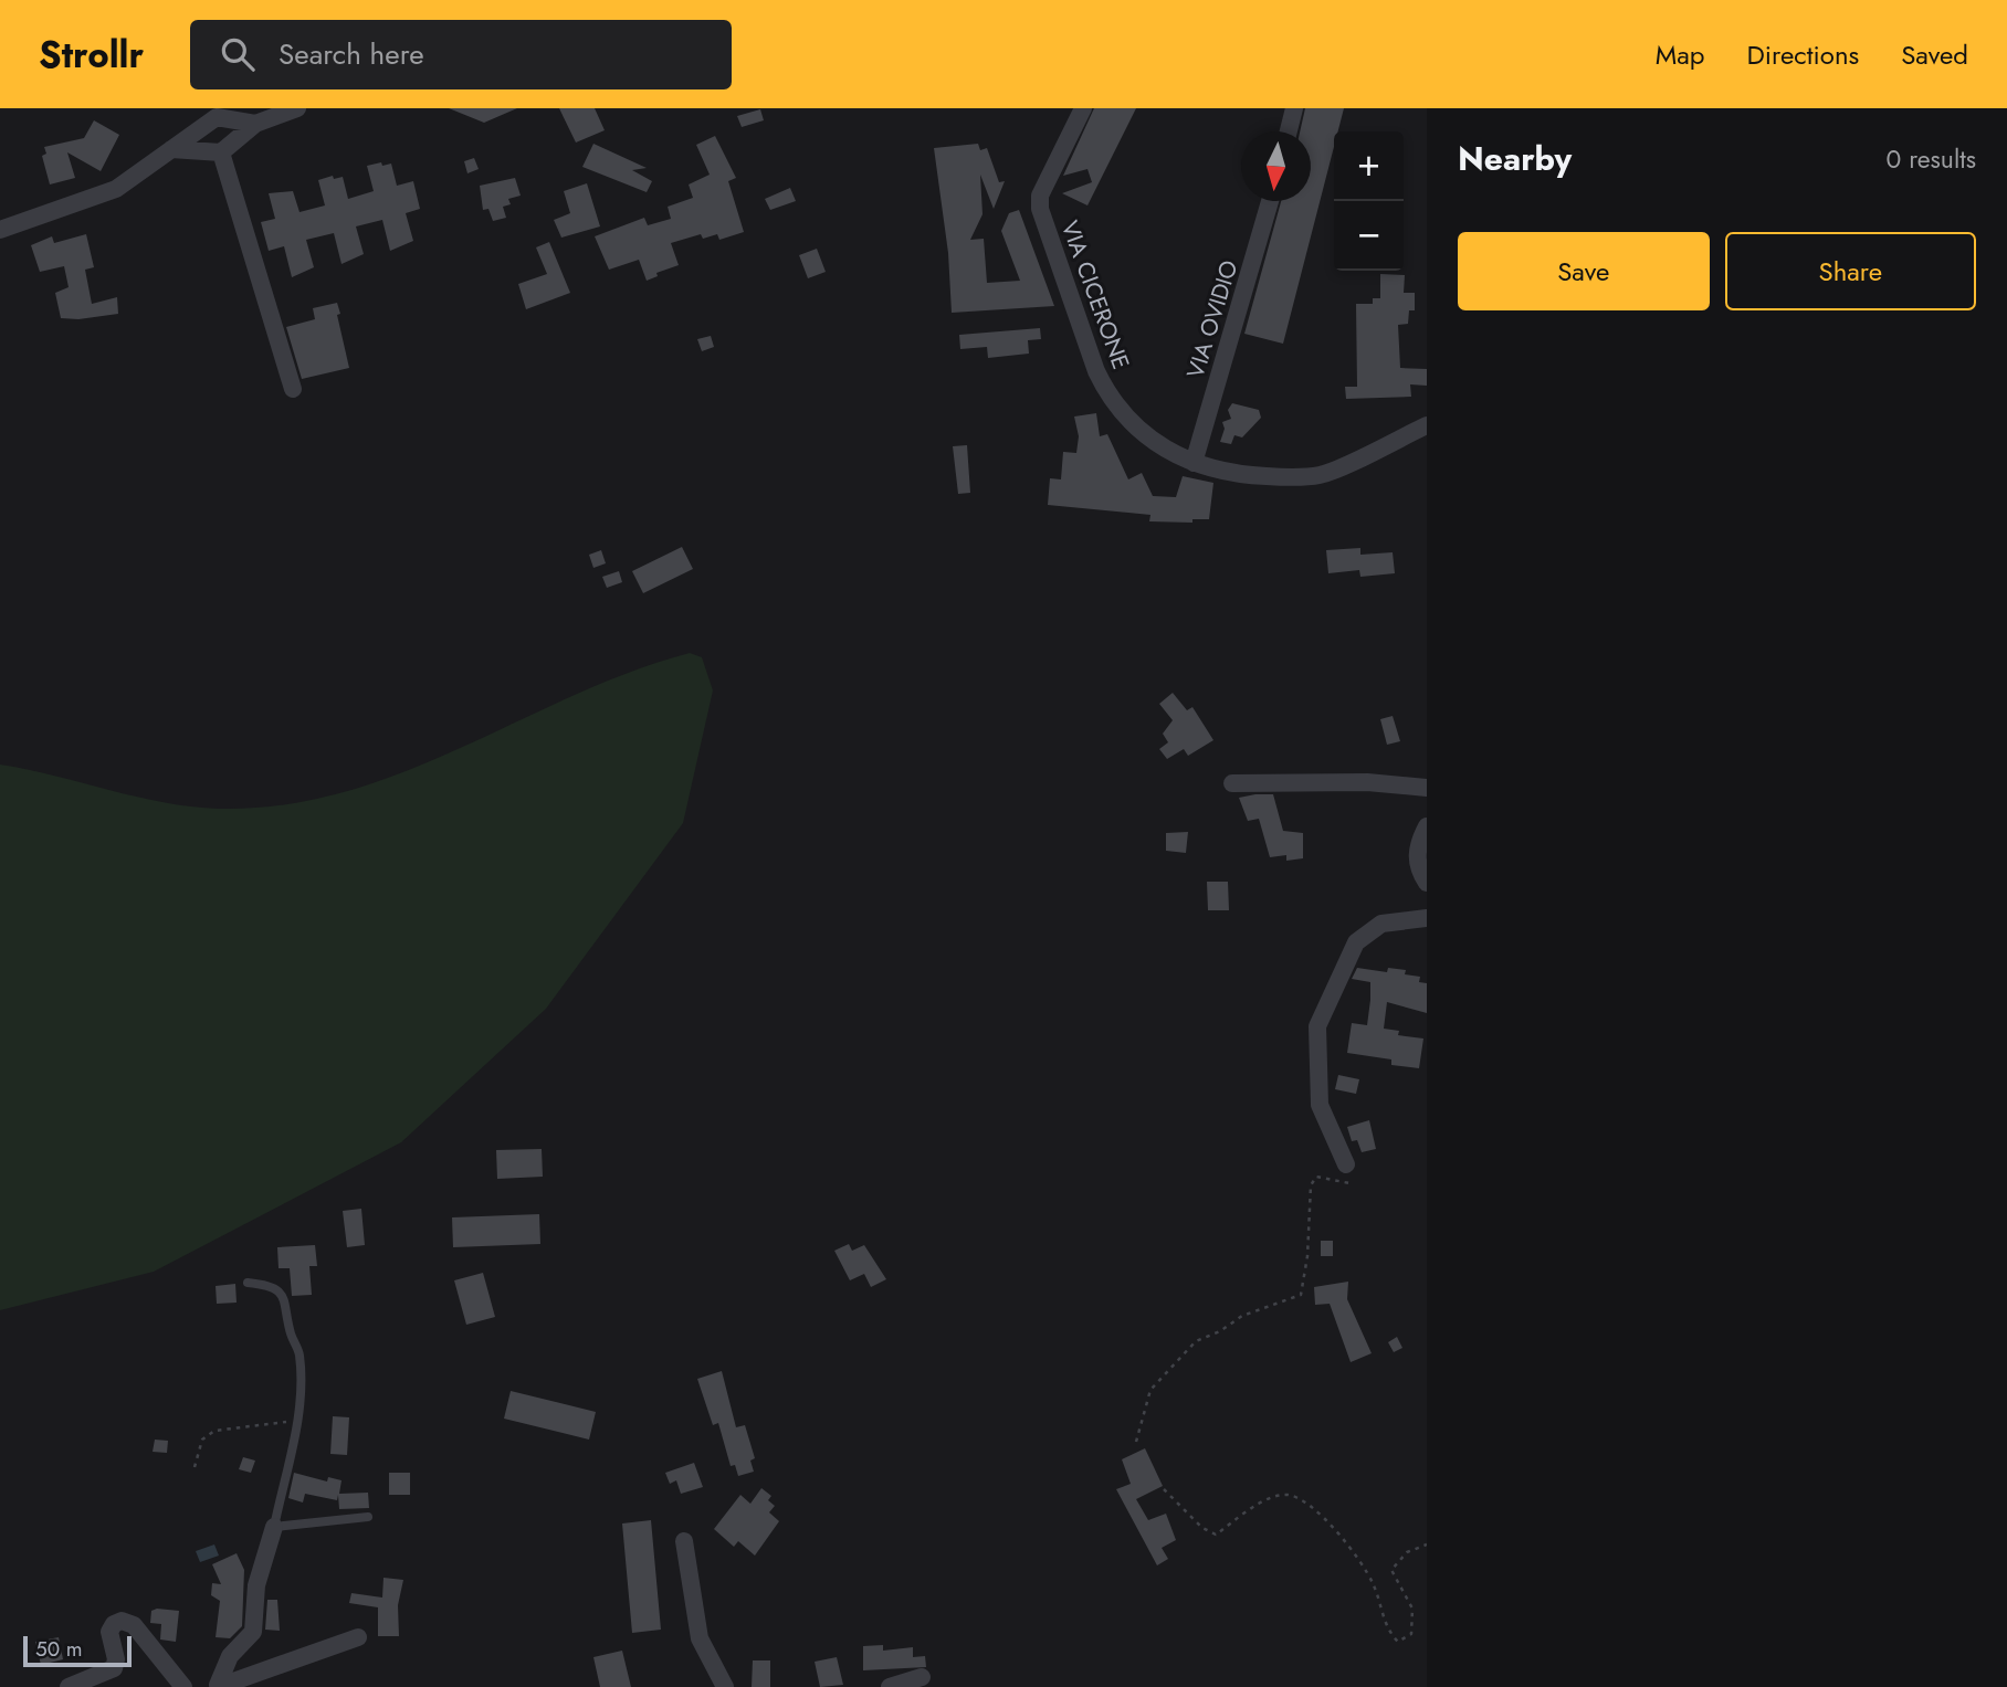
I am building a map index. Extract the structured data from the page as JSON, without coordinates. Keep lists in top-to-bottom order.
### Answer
{
  "streets": {
    "street": ["VIA CICERONE", "VIA OVIDIO"]
  },
  "crossings": [
    ["VIA CICERONE", "VIA OVIDIO"]
  ],
  "scale_bar": "50 m",
  "north": "bottom",
  "page": {
    "header": "Strollr",
    "search": "Search here",
    "nav": ["Map", "Directions", "Saved"],
    "heading": ["Nearby", "0 results"],
    "map_buttons": ["+", "−"],
    "buttons": ["Save", "Share"],
    "scale": "50 m"
  }
}
